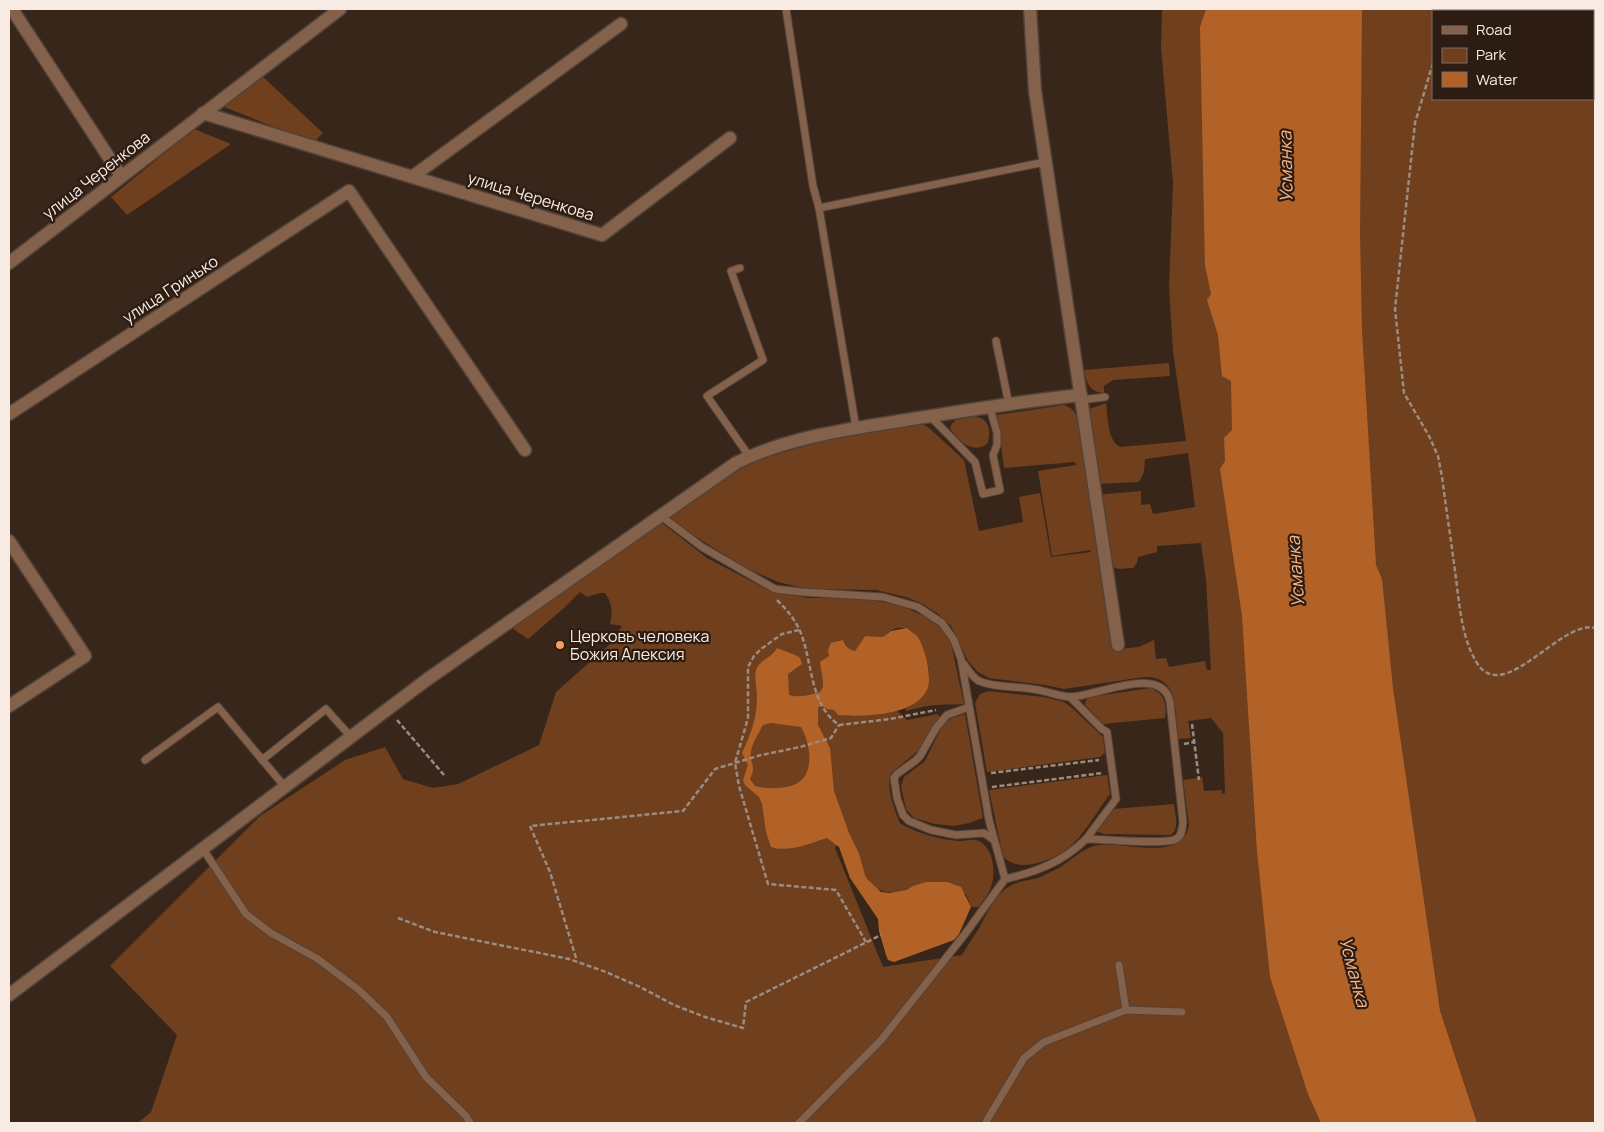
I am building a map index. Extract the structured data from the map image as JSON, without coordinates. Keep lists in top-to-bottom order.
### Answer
{
  "streets": {
    "street": ["улица Черенкова", "улица Гринько"]
  },
  "water": ["Усманка"],
  "places": ["Церковь человека Божия Алексия"],
  "legend": ["Road", "Park", "Water"]
}
